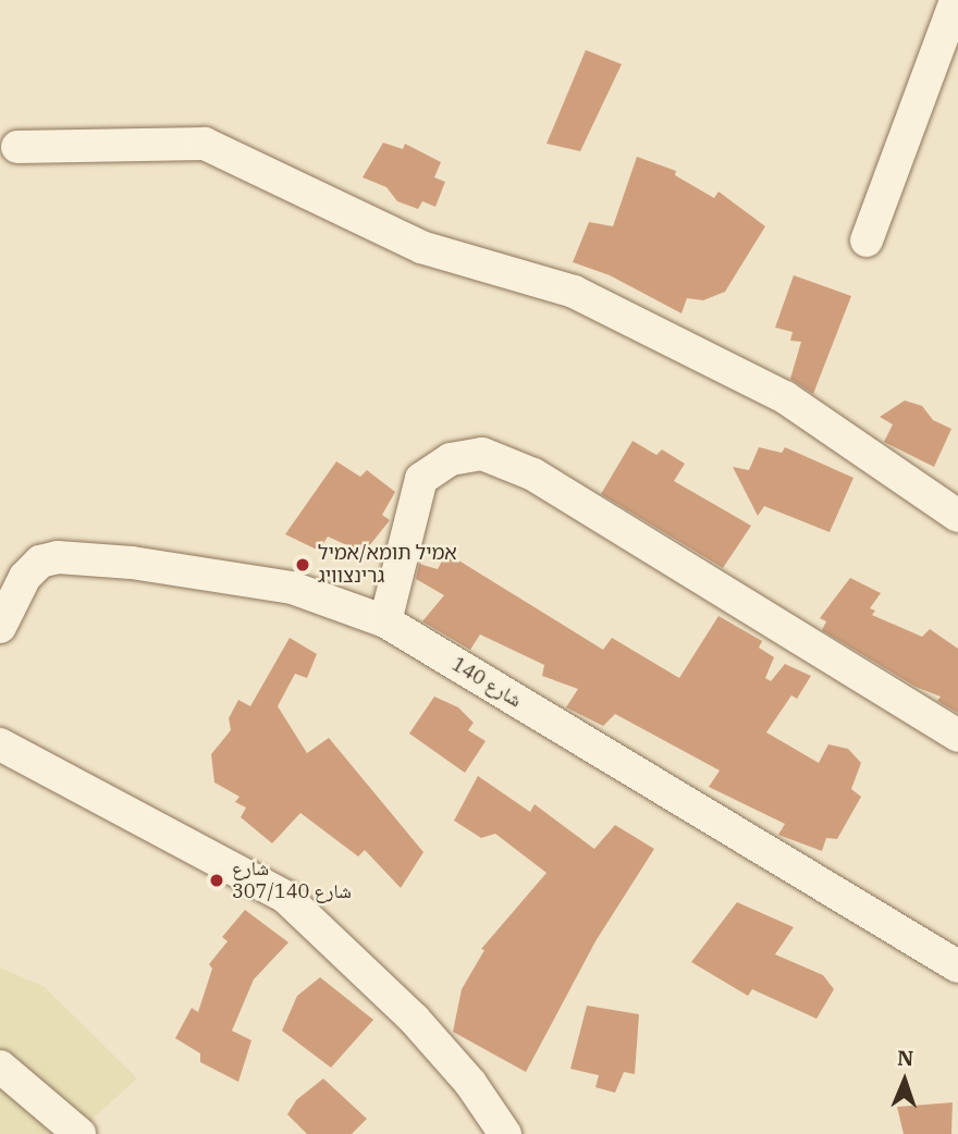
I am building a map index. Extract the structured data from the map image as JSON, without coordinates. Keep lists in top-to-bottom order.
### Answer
{
  "streets": {
    "street": ["شارع 140"]
  },
  "places": ["אמיל תומא/אמיל גרינצוויג", "شارع 307/شارع 140"],
  "north": "top"
}
